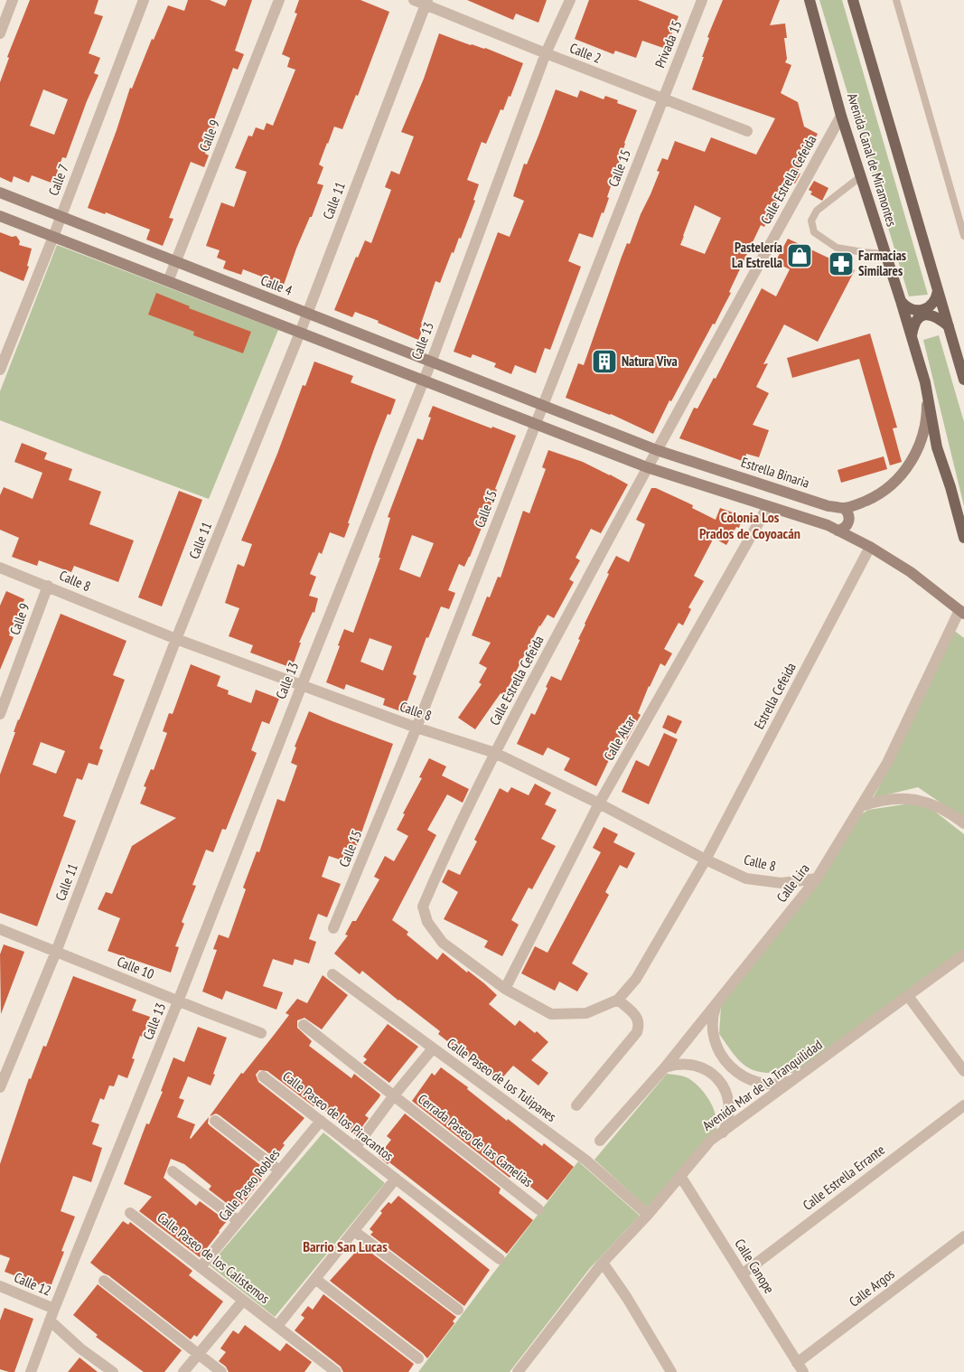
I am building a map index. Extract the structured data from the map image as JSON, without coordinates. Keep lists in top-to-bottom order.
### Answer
{
  "streets": {
    "main road": ["Avenida Canal de Miramontes"],
    "street": [
      "Privada 15",
      "Calle 2",
      "Calle 9",
      "Calle 15",
      "Calle 7",
      "Calle Estrella Cefeida",
      "Calle 11",
      "Calle 4",
      "Calle 13",
      "Estrella Binaria",
      "Calle 8",
      "Estrella Cefeida",
      "Calle Altar",
      "Calle Lira",
      "Calle 10",
      "Calle Paseo de los Tulipanes",
      "Avenida Mar de la Tranquilidad",
      "Calle Paseo de los Piracantos",
      "Cerrada Paseo de las Camelias",
      "Calle Estrella Errante",
      "Calle Paseo Robles",
      "Calle Paseo de los Calistemos",
      "Calle Canope",
      "Calle 12",
      "Calle Argos"
    ]
  },
  "crossings": [
    ["Privada 15", "Calle 2"],
    ["Privada 15", "Calle 15"],
    ["Calle 2", "Calle 15"],
    ["Calle 2", "Calle 11"],
    ["Calle 2", "Calle 13"],
    ["Calle 9", "Calle 4"],
    ["Calle 9", "Calle 8"],
    ["Avenida Canal de Miramontes", "Calle Estrella Cefeida"],
    ["Avenida Canal de Miramontes", "Estrella Binaria"],
    ["Calle 15", "Calle 4"],
    ["Calle 15", "Estrella Binaria"],
    ["Calle 15", "Calle 8"],
    ["Calle 7", "Calle 4"],
    ["Calle Estrella Cefeida", "Estrella Binaria"],
    ["Calle Estrella Cefeida", "Calle 8"],
    ["Calle Estrella Cefeida", "Estrella Cefeida"],
    ["Calle Estrella Cefeida", "Calle Altar"],
    ["Calle 11", "Calle 4"],
    ["Calle 11", "Calle 8"],
    ["Calle 11", "Calle 10"],
    ["Calle 4", "Calle 13"],
    ["Calle 4", "Estrella Binaria"],
    ["Calle 13", "Calle 8"],
    ["Calle 13", "Calle 10"],
    ["Calle 13", "Calle 12"],
    ["Calle 8", "Estrella Cefeida"],
    ["Calle 8", "Calle Altar"],
    ["Calle 8", "Calle Lira"],
    ["Calle Paseo de los Tulipanes", "Avenida Mar de la Tranquilidad"],
    ["Avenida Mar de la Tranquilidad", "Calle Canope"],
    ["Calle Paseo de los Piracantos", "Calle Paseo Robles"],
    ["Calle Estrella Errante", "Calle Canope"],
    ["Calle Paseo Robles", "Calle Paseo de los Calistemos"],
    ["Calle Canope", "Calle Argos"]
  ],
  "districts": ["Colonia Los Prados de Coyoacán", "Barrio San Lucas"],
  "places": {
    "shop": ["Pastelería La Estrella"],
    "pharmacy": ["Farmacias Similares"],
    "building": ["Natura Viva"]
  }
}
